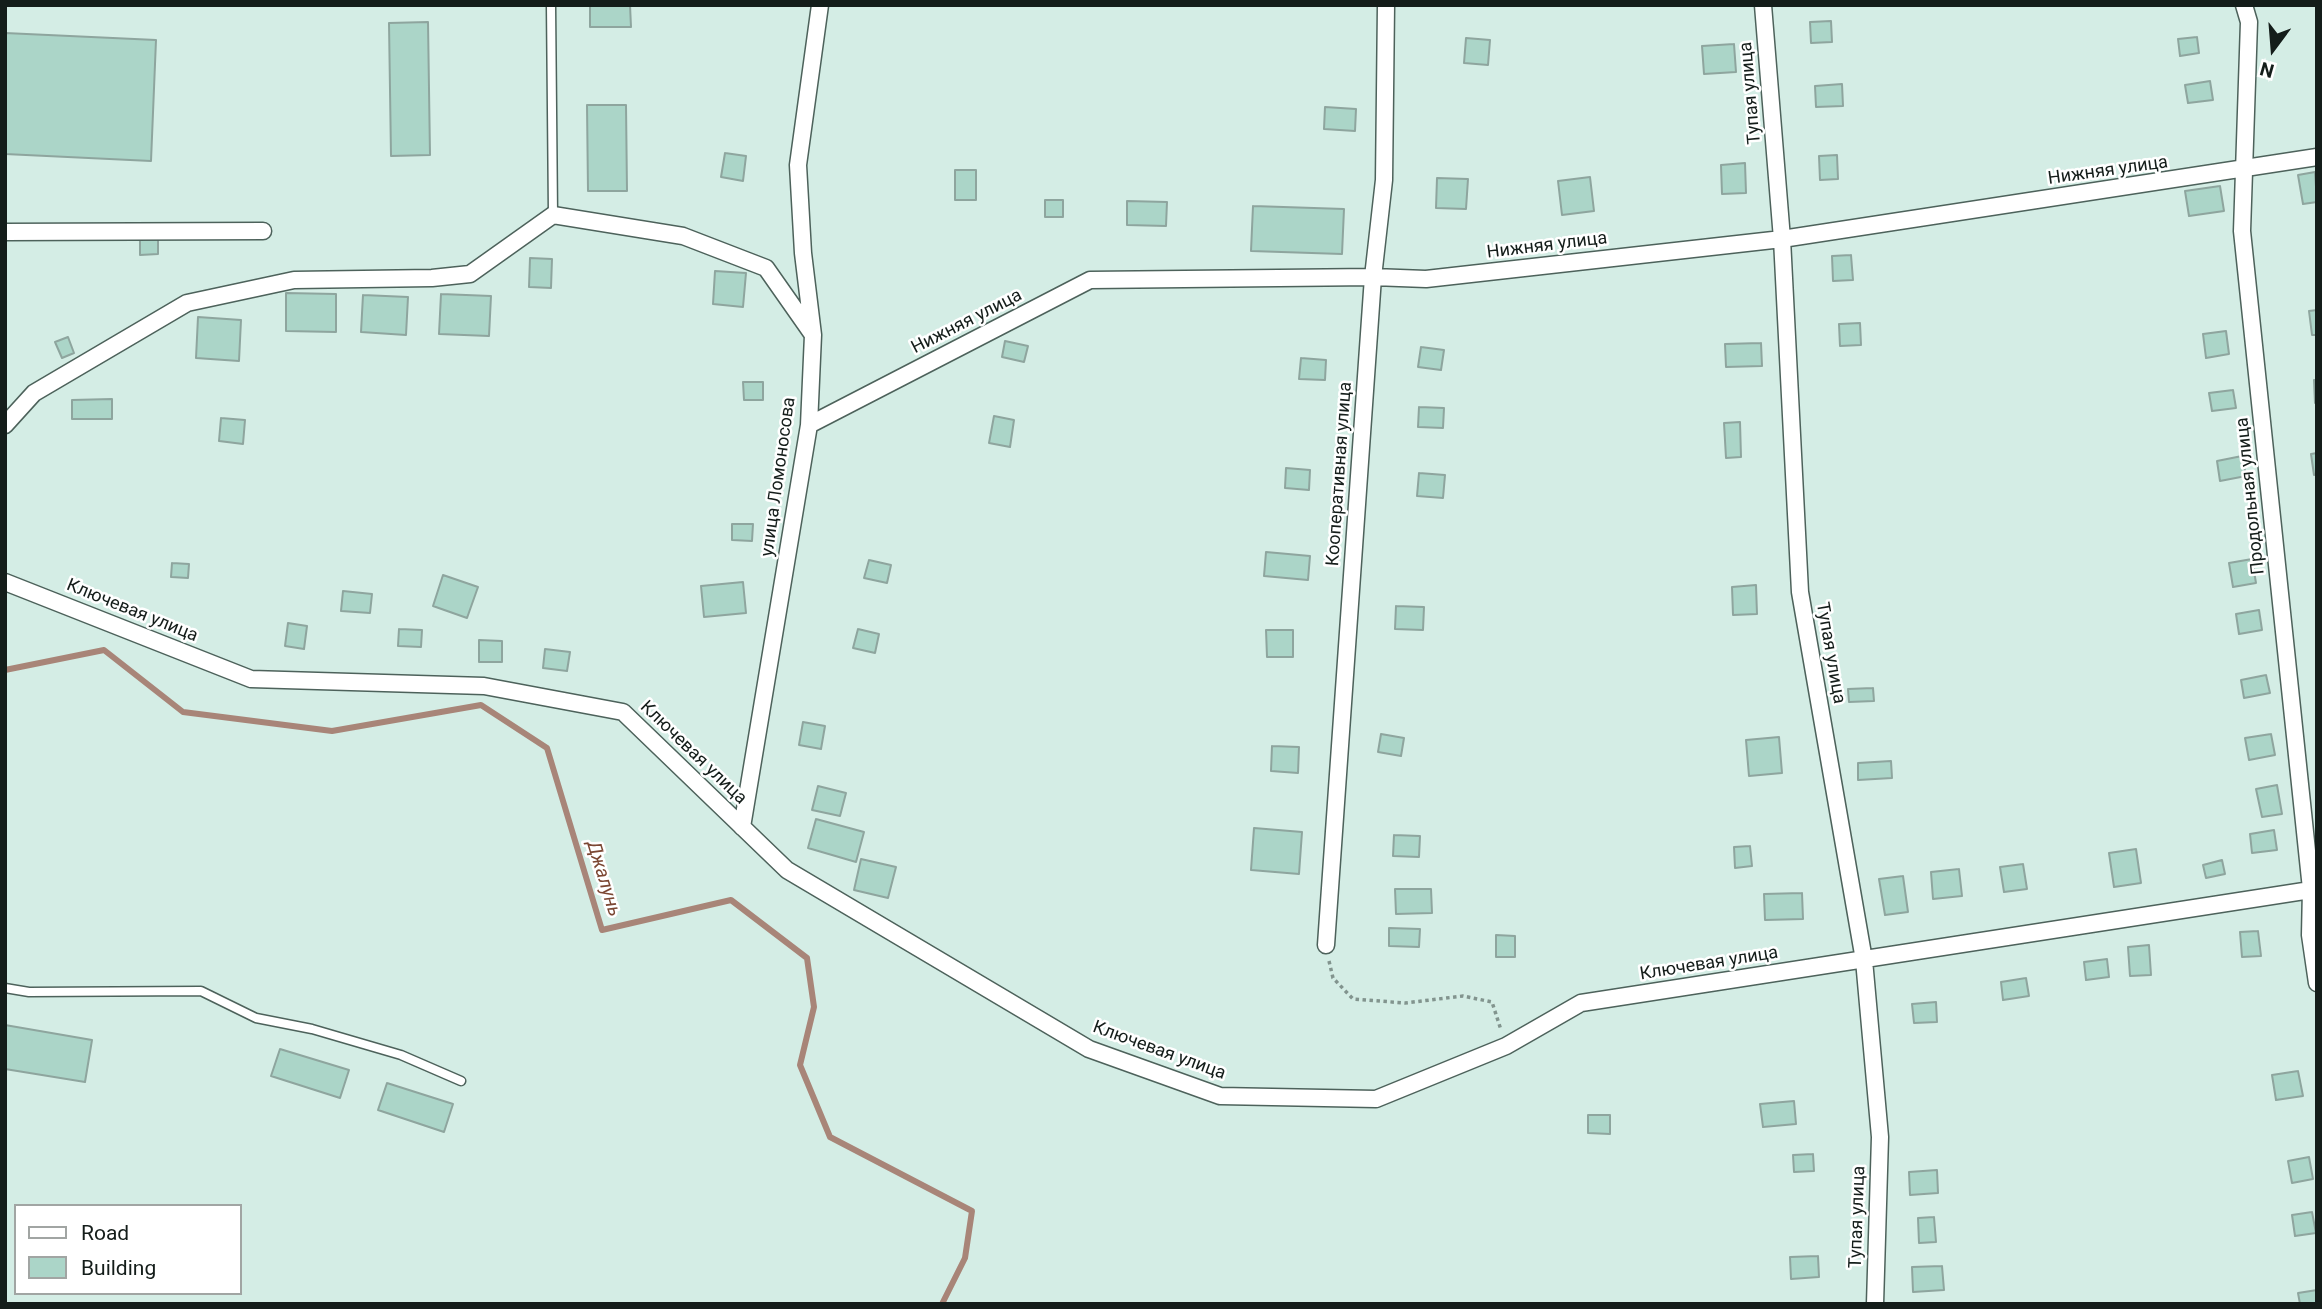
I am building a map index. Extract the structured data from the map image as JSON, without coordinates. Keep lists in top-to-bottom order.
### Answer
{
  "streets": {
    "street": [
      "Тупая улица",
      "Нижняя улица",
      "Кооперативная улица",
      "улица Ломоносова",
      "Продольная улица",
      "Ключевая улица"
    ]
  },
  "crossings": [
    ["Тупая улица", "Нижняя улица"],
    ["Тупая улица", "Ключевая улица"],
    ["Нижняя улица", "Кооперативная улица"],
    ["Нижняя улица", "улица Ломоносова"],
    ["Нижняя улица", "Продольная улица"],
    ["улица Ломоносова", "Ключевая улица"],
    ["Продольная улица", "Ключевая улица"]
  ],
  "water": ["Джалунь"],
  "legend": ["Road", "Building"],
  "north": "bottom"
}
